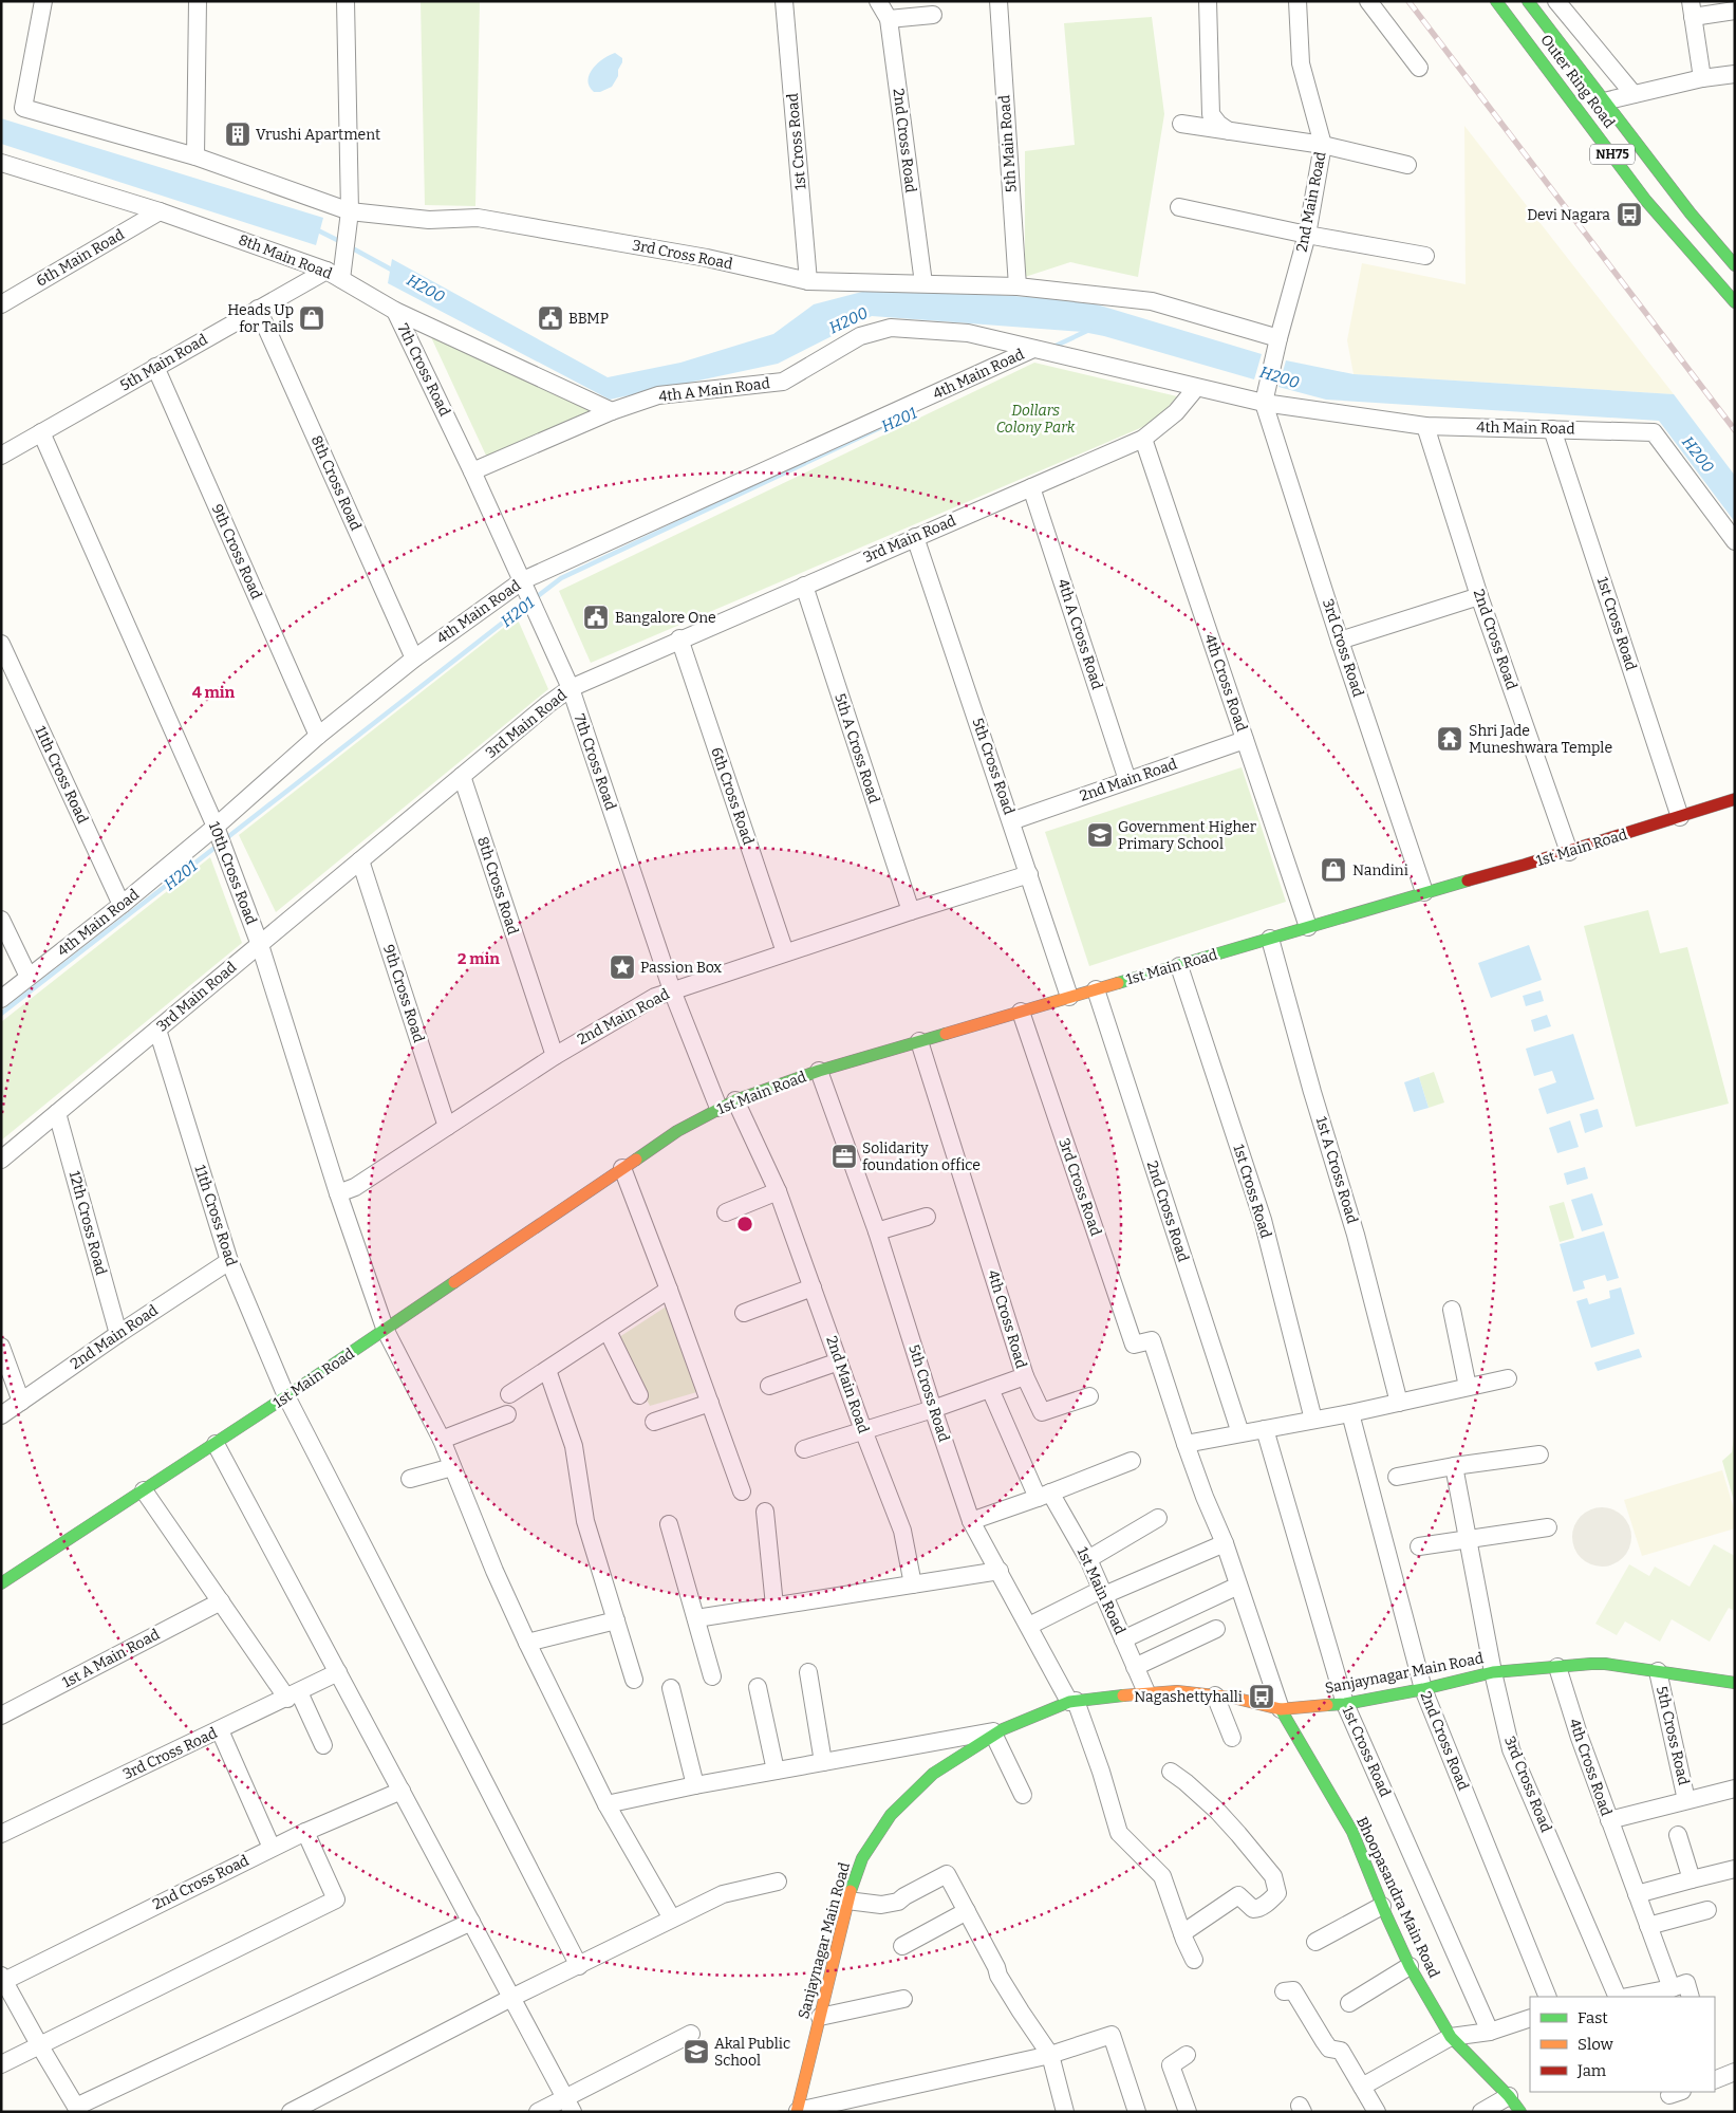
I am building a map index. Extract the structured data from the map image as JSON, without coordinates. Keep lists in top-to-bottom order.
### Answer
{
  "streets": {
    "main road": [
      "Outer Ring Road",
      "NH75",
      "1st Main Road",
      "Sanjaynagar Main Road",
      "Bhoopasandra Main Road"
    ],
    "street": [
      "2nd Cross Road",
      "1st Cross Road",
      "5th Main Road",
      "2nd Main Road",
      "3rd Cross Road",
      "8th Main Road",
      "6th Main Road",
      "7th Cross Road",
      "4th Main Road",
      "4th A Main Road",
      "8th Cross Road",
      "3rd Main Road",
      "9th Cross Road",
      "4th A Cross Road",
      "4th Cross Road",
      "5th A Cross Road",
      "5th Cross Road",
      "11th Cross Road",
      "6th Cross Road",
      "10th Cross Road",
      "1st A Cross Road",
      "12th Cross Road",
      "1st A Main Road"
    ]
  },
  "crossings": [
    ["2nd Cross Road", "3rd Cross Road"],
    ["2nd Cross Road", "4th Main Road"],
    ["2nd Cross Road", "1st Main Road"],
    ["2nd Cross Road", "Sanjaynagar Main Road"],
    ["1st Cross Road", "3rd Cross Road"],
    ["1st Cross Road", "4th Main Road"],
    ["1st Cross Road", "1st Main Road"],
    ["1st Cross Road", "Sanjaynagar Main Road"],
    ["5th Main Road", "3rd Cross Road"],
    ["5th Main Road", "8th Main Road"],
    ["5th Main Road", "8th Cross Road"],
    ["5th Main Road", "9th Cross Road"],
    ["5th Main Road", "10th Cross Road"],
    ["2nd Main Road", "3rd Cross Road"],
    ["2nd Main Road", "7th Cross Road"],
    ["2nd Main Road", "4th Main Road"],
    ["2nd Main Road", "4th A Main Road"],
    ["2nd Main Road", "8th Cross Road"],
    ["2nd Main Road", "9th Cross Road"],
    ["2nd Main Road", "4th A Cross Road"],
    ["2nd Main Road", "4th Cross Road"],
    ["2nd Main Road", "5th A Cross Road"],
    ["2nd Main Road", "5th Cross Road"],
    ["2nd Main Road", "11th Cross Road"],
    ["2nd Main Road", "6th Cross Road"],
    ["2nd Main Road", "1st Main Road"],
    ["2nd Main Road", "10th Cross Road"],
    ["2nd Main Road", "12th Cross Road"],
    ["3rd Cross Road", "4th Main Road"],
    ["3rd Cross Road", "4th A Main Road"],
    ["3rd Cross Road", "1st Main Road"],
    ["3rd Cross Road", "Sanjaynagar Main Road"],
    ["8th Main Road", "6th Main Road"],
    ["8th Main Road", "7th Cross Road"],
    ["8th Main Road", "4th A Main Road"],
    ["7th Cross Road", "4th Main Road"],
    ["7th Cross Road", "4th A Main Road"],
    ["7th Cross Road", "3rd Main Road"],
    ["7th Cross Road", "1st Main Road"],
    ["4th Main Road", "4th A Main Road"],
    ["4th Main Road", "8th Cross Road"],
    ["4th Main Road", "9th Cross Road"],
    ["4th Main Road", "11th Cross Road"],
    ["4th Main Road", "10th Cross Road"],
    ["4th A Main Road", "3rd Main Road"],
    ["8th Cross Road", "3rd Main Road"],
    ["3rd Main Road", "9th Cross Road"],
    ["3rd Main Road", "4th A Cross Road"],
    ["3rd Main Road", "4th Cross Road"],
    ["3rd Main Road", "5th A Cross Road"],
    ["3rd Main Road", "5th Cross Road"],
    ["3rd Main Road", "11th Cross Road"],
    ["3rd Main Road", "6th Cross Road"],
    ["3rd Main Road", "10th Cross Road"],
    ["3rd Main Road", "12th Cross Road"],
    ["4th Cross Road", "5th Cross Road"],
    ["4th Cross Road", "1st Main Road"],
    ["4th Cross Road", "Sanjaynagar Main Road"],
    ["5th Cross Road", "1st Main Road"],
    ["5th Cross Road", "Sanjaynagar Main Road"],
    ["11th Cross Road", "1st Main Road"],
    ["1st Main Road", "10th Cross Road"],
    ["1st Main Road", "1st A Cross Road"],
    ["1st Main Road", "Sanjaynagar Main Road"],
    ["Sanjaynagar Main Road", "Bhoopasandra Main Road"]
  ],
  "water": ["H200", "H201"],
  "parks": ["Dollars Colony Park"],
  "places": {
    "building": ["Vrushi Apartment"],
    "bus stop": ["Devi Nagara", "Nagashettyhalli"],
    "shop": ["Heads Up for Tails", "Nandini"],
    "public building": ["BBMP", "Bangalore One"],
    "temple": ["Shri Jade Muneshwara Temple"],
    "school or university": ["Government Higher Primary School", "Akal Public School"],
    "place": ["Passion Box"],
    "office": ["Solidarity foundation office"]
  },
  "legend": ["Fast", "Slow", "Jam"],
  "rings": ["4 min", "2 min"]
}
